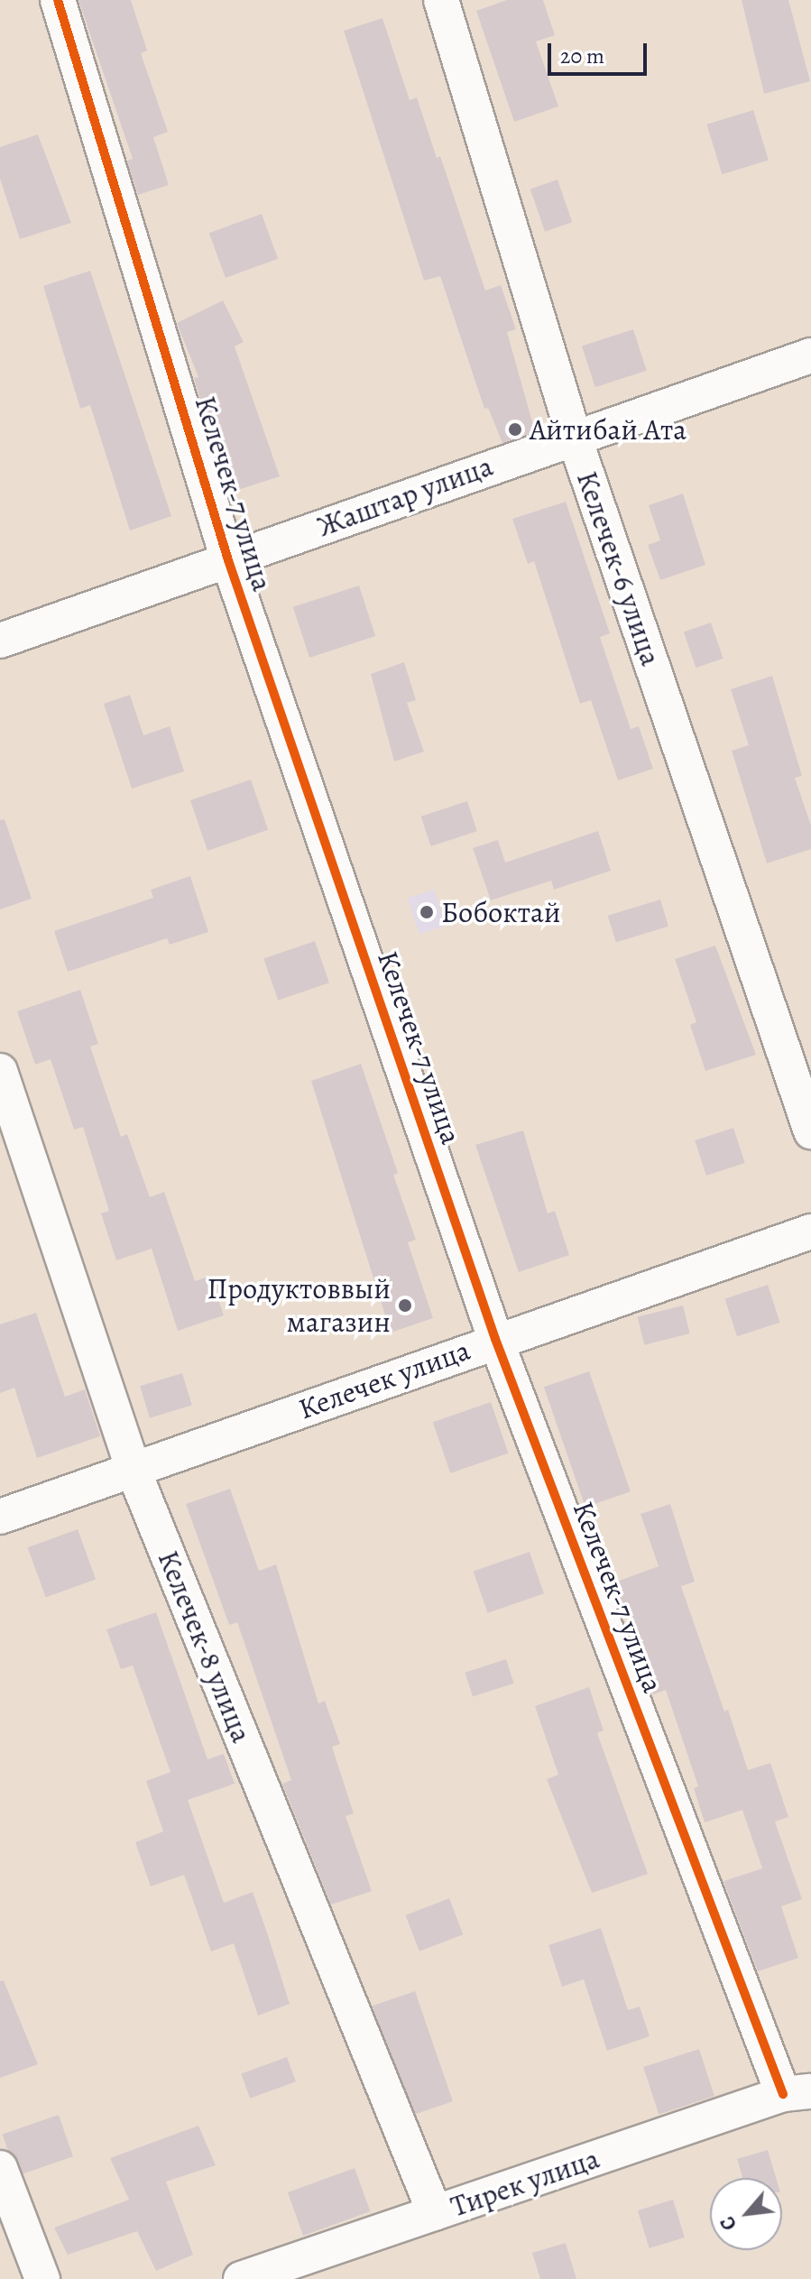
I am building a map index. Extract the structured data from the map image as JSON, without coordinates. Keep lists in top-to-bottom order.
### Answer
{
  "streets": {
    "street": [
      "Келечек-7 улица",
      "Жаштар улица",
      "Келечек-6 улица",
      "Келечек улица",
      "Келечек-8 улица",
      "Тирек улица"
    ]
  },
  "crossings": [
    ["Келечек-7 улица", "Жаштар улица"],
    ["Келечек-7 улица", "Келечек улица"],
    ["Келечек-7 улица", "Тирек улица"],
    ["Жаштар улица", "Келечек-6 улица"],
    ["Келечек улица", "Келечек-8 улица"],
    ["Келечек-8 улица", "Тирек улица"]
  ],
  "places": ["Айтибай Ата", "Бобоктай", "Продуктоввый магазин"],
  "scale_bar": "20 m",
  "north": "bottom left"
}
